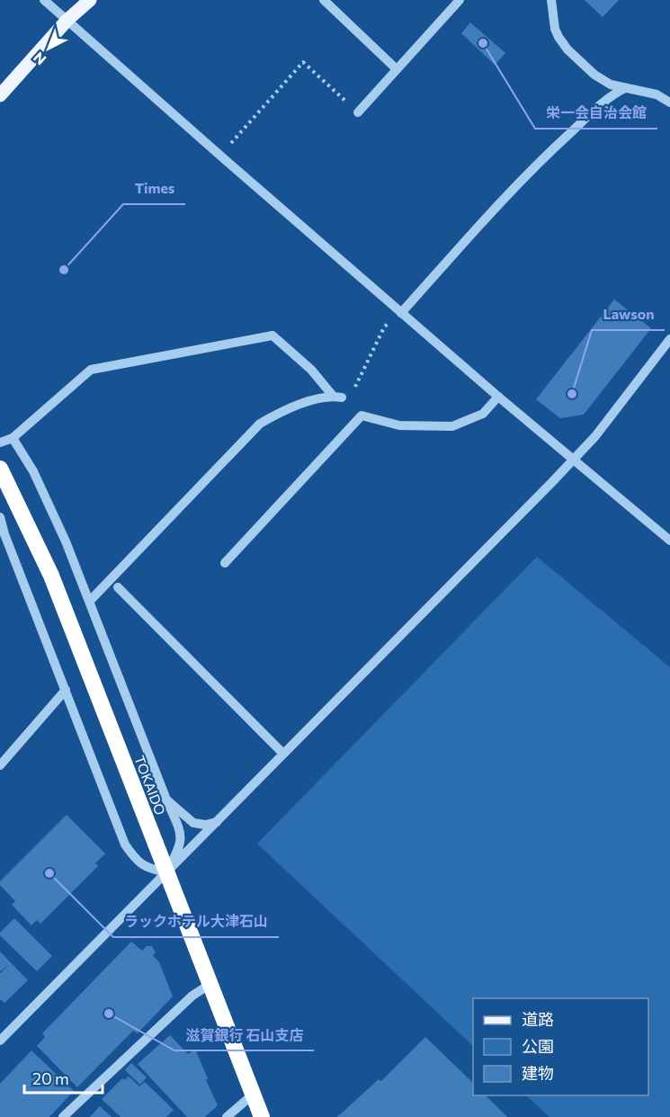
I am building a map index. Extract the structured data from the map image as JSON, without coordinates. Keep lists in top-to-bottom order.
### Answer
{
  "streets": {
    "highway": ["TOKAIDO"]
  },
  "places": [
    "栄一会自治会館",
    "Times",
    "Lawson",
    "ラックホテル大津石山",
    "滋賀銀行 石山支店"
  ],
  "legend": ["道路", "公園", "建物"],
  "scale_bar": "20 m",
  "north": "bottom left"
}
